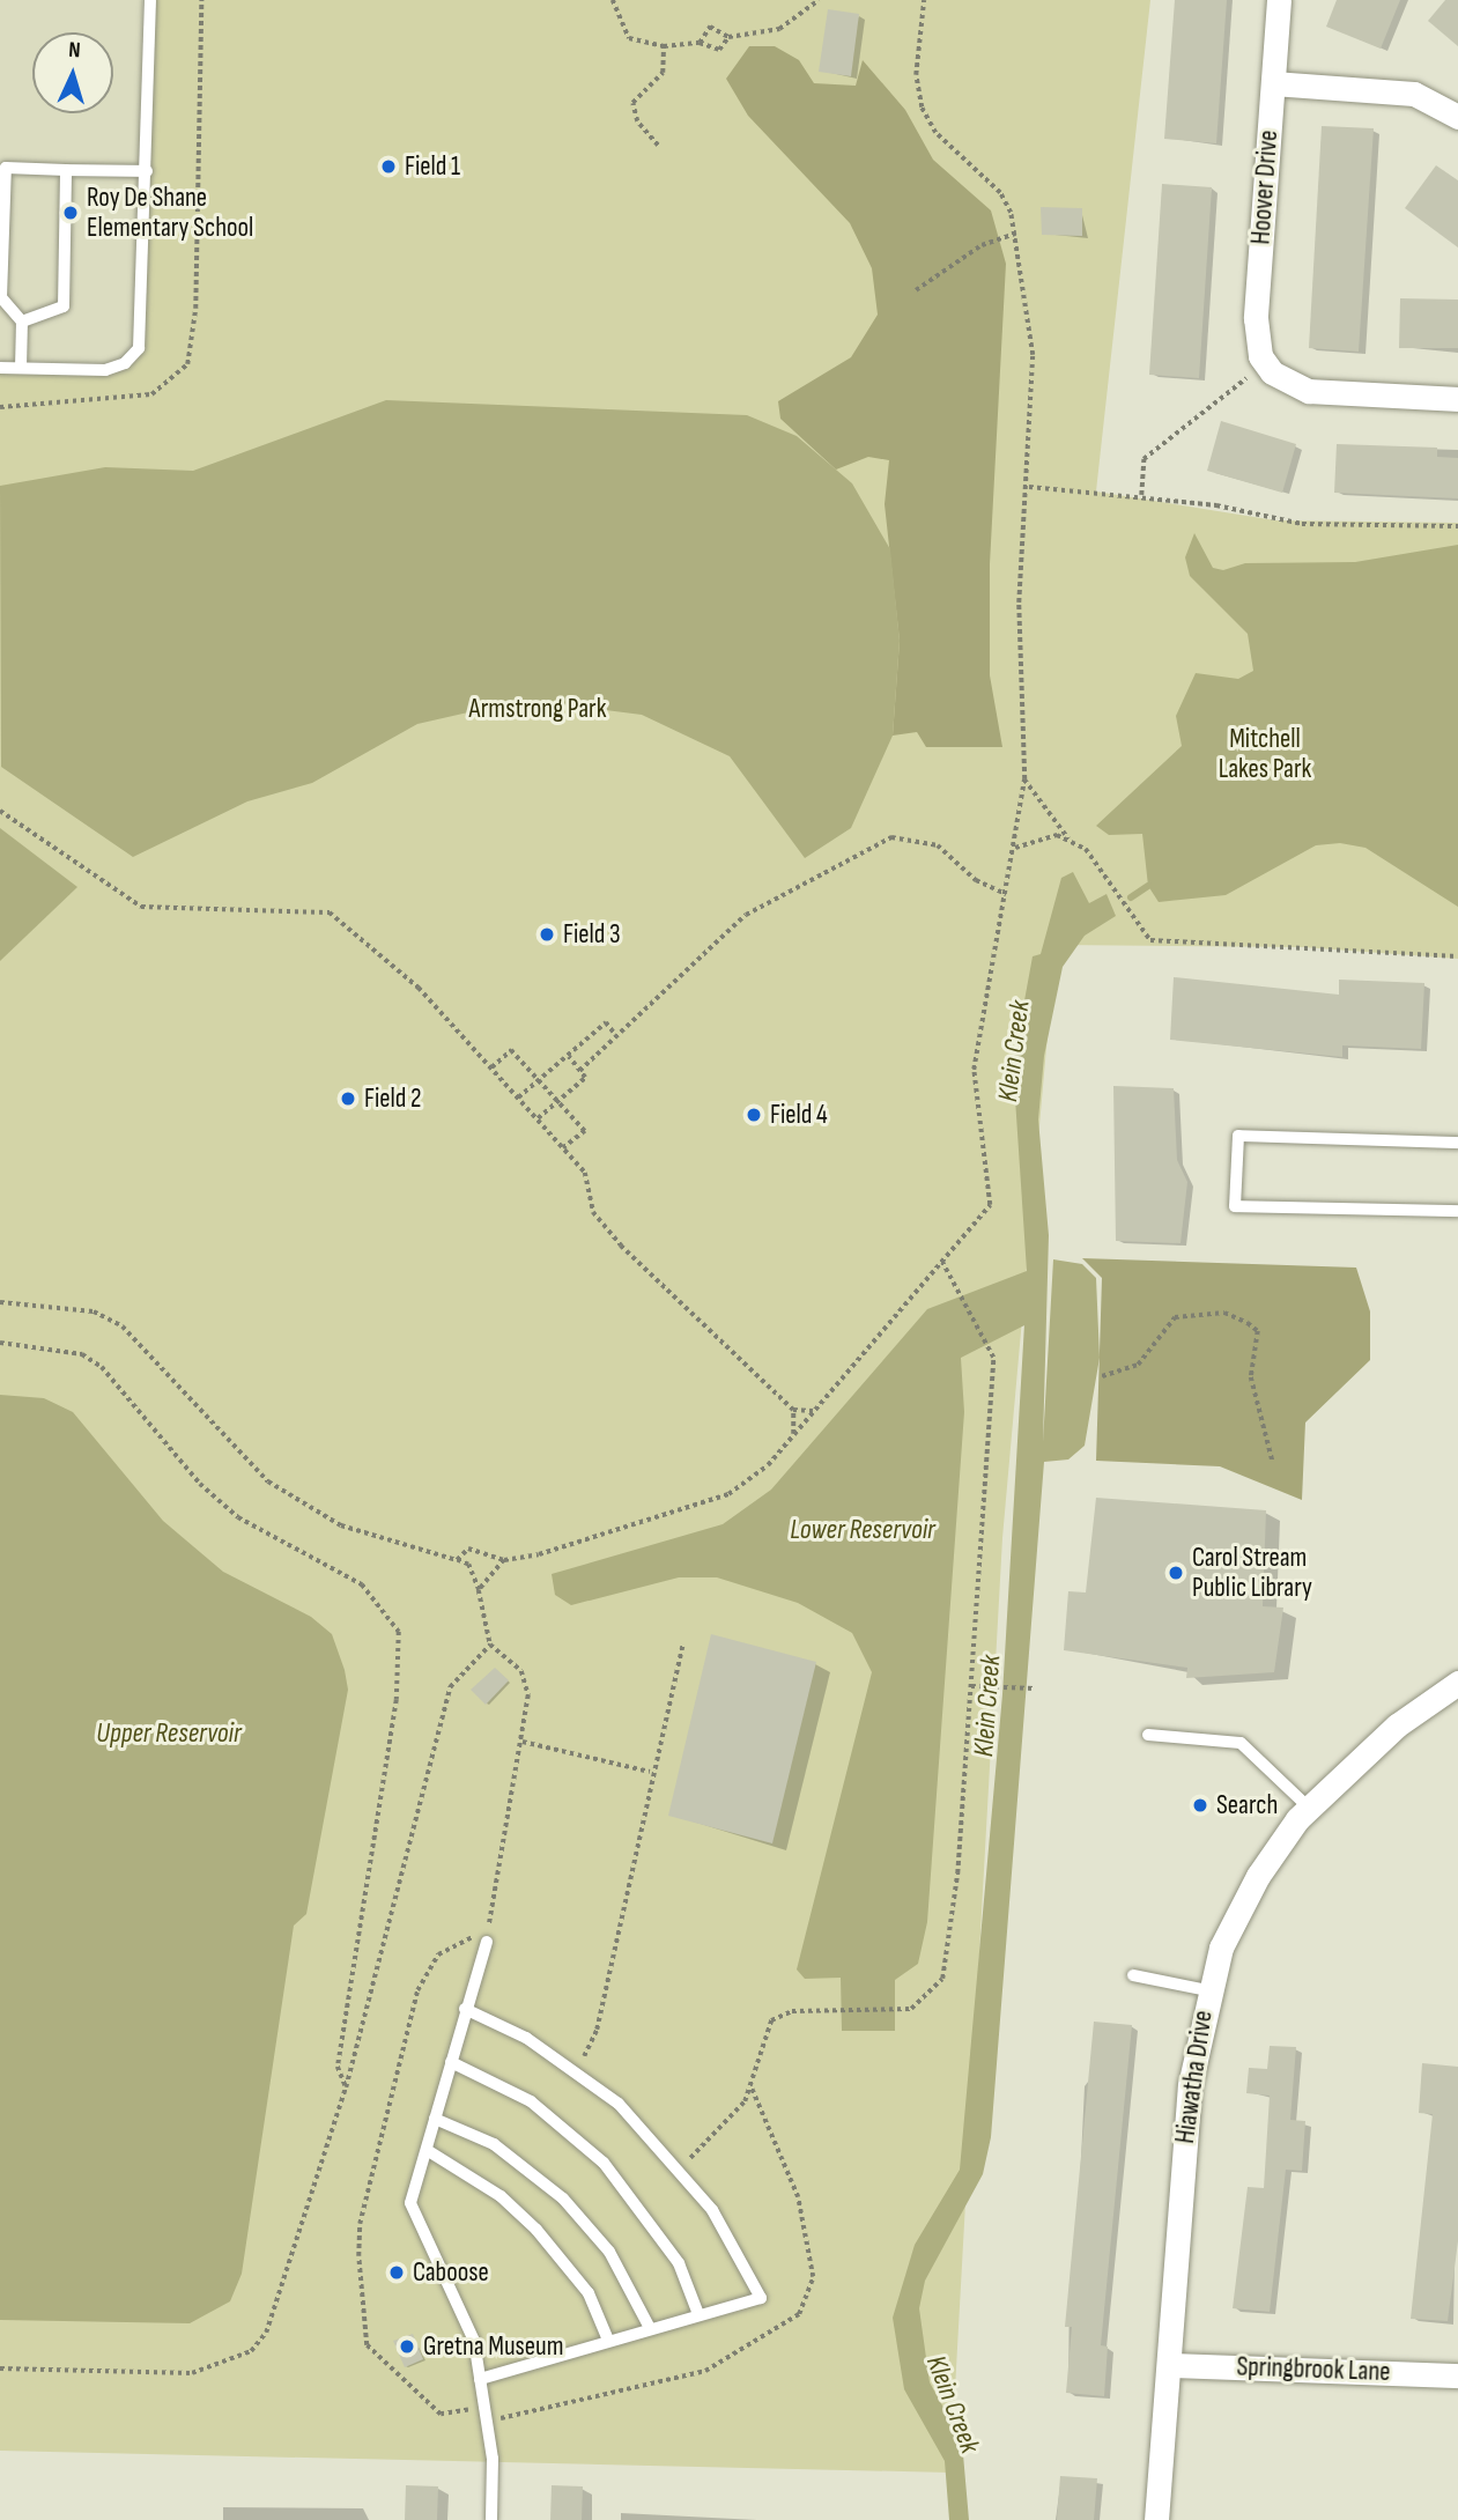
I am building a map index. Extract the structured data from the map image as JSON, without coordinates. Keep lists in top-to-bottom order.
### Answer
{
  "streets": {
    "street": ["Hoover Drive", "Hiawatha Drive", "Springbrook Lane"]
  },
  "crossings": [
    ["Hiawatha Drive", "Springbrook Lane"]
  ],
  "water": ["Klein Creek", "Lower Reservoir", "Upper Reservoir"],
  "parks": ["Armstrong Park", "Mitchell Lakes Park"],
  "places": [
    "Field 1",
    "Roy De Shane Elementary School",
    "Field 3",
    "Field 2",
    "Field 4",
    "Carol Stream Public Library",
    "Search",
    "Caboose",
    "Gretna Museum"
  ],
  "north": "top"
}
